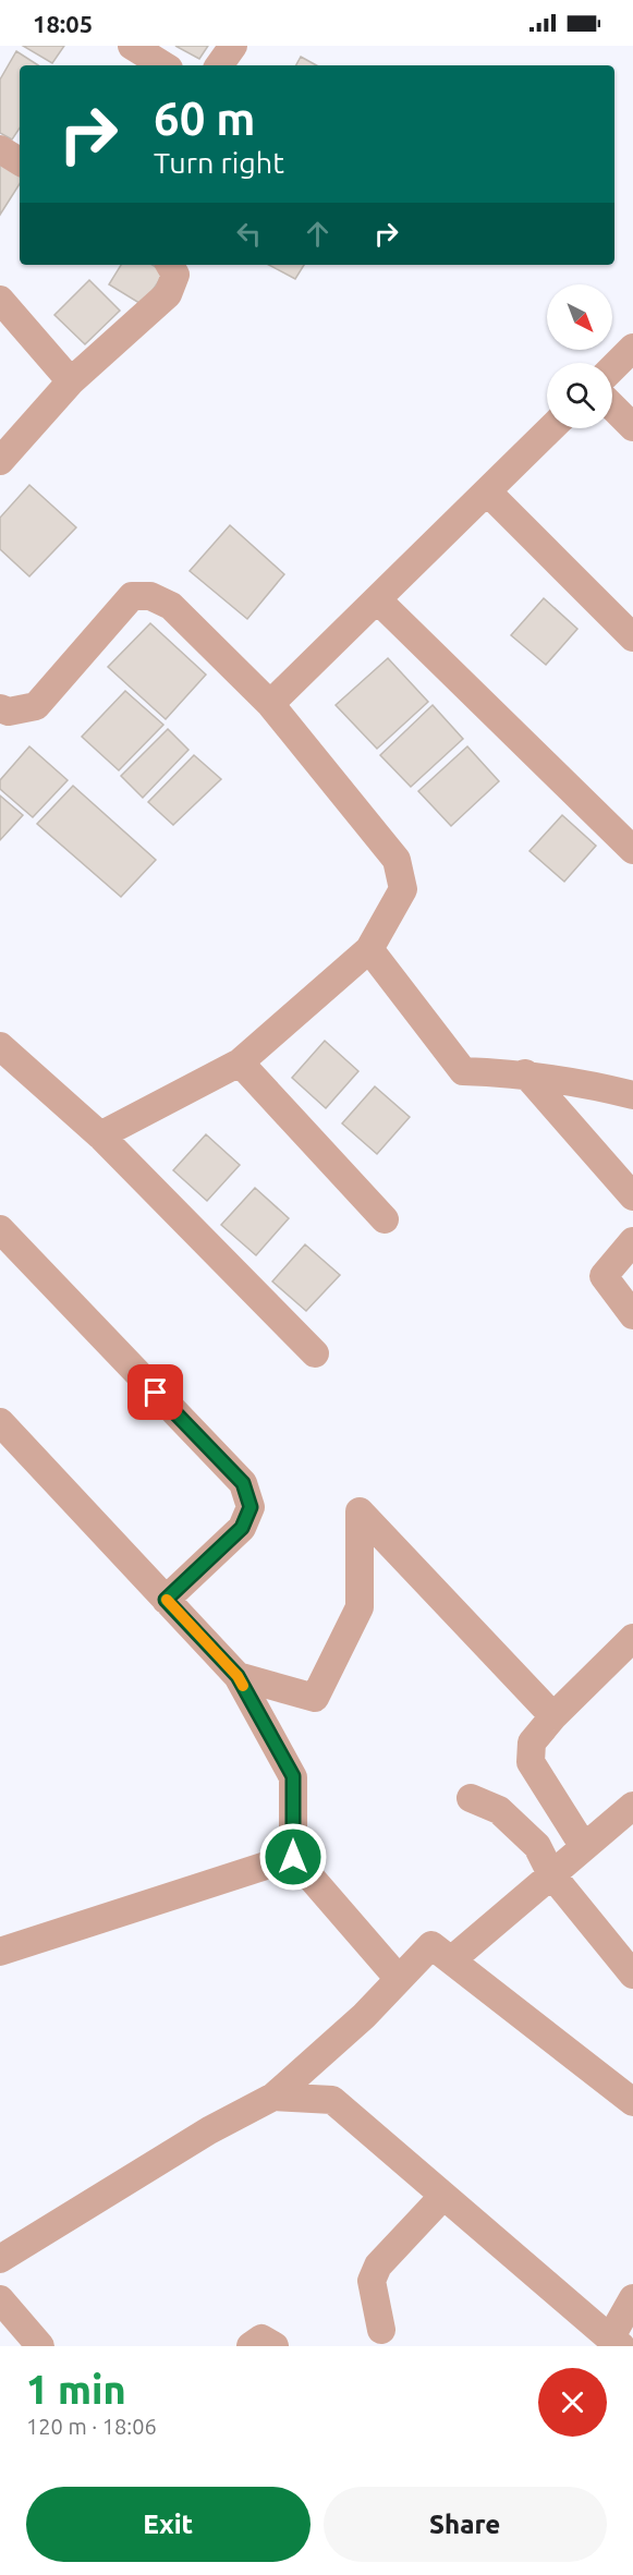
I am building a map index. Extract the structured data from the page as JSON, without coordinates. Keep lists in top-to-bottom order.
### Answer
{
  "north": "bottom right",
  "page": {
    "status": "18:05",
    "turn": ["60 m", "Turn right"],
    "heading": ["1 min", "120 m · 18:06"],
    "buttons": ["Exit", "Share"]
  }
}
